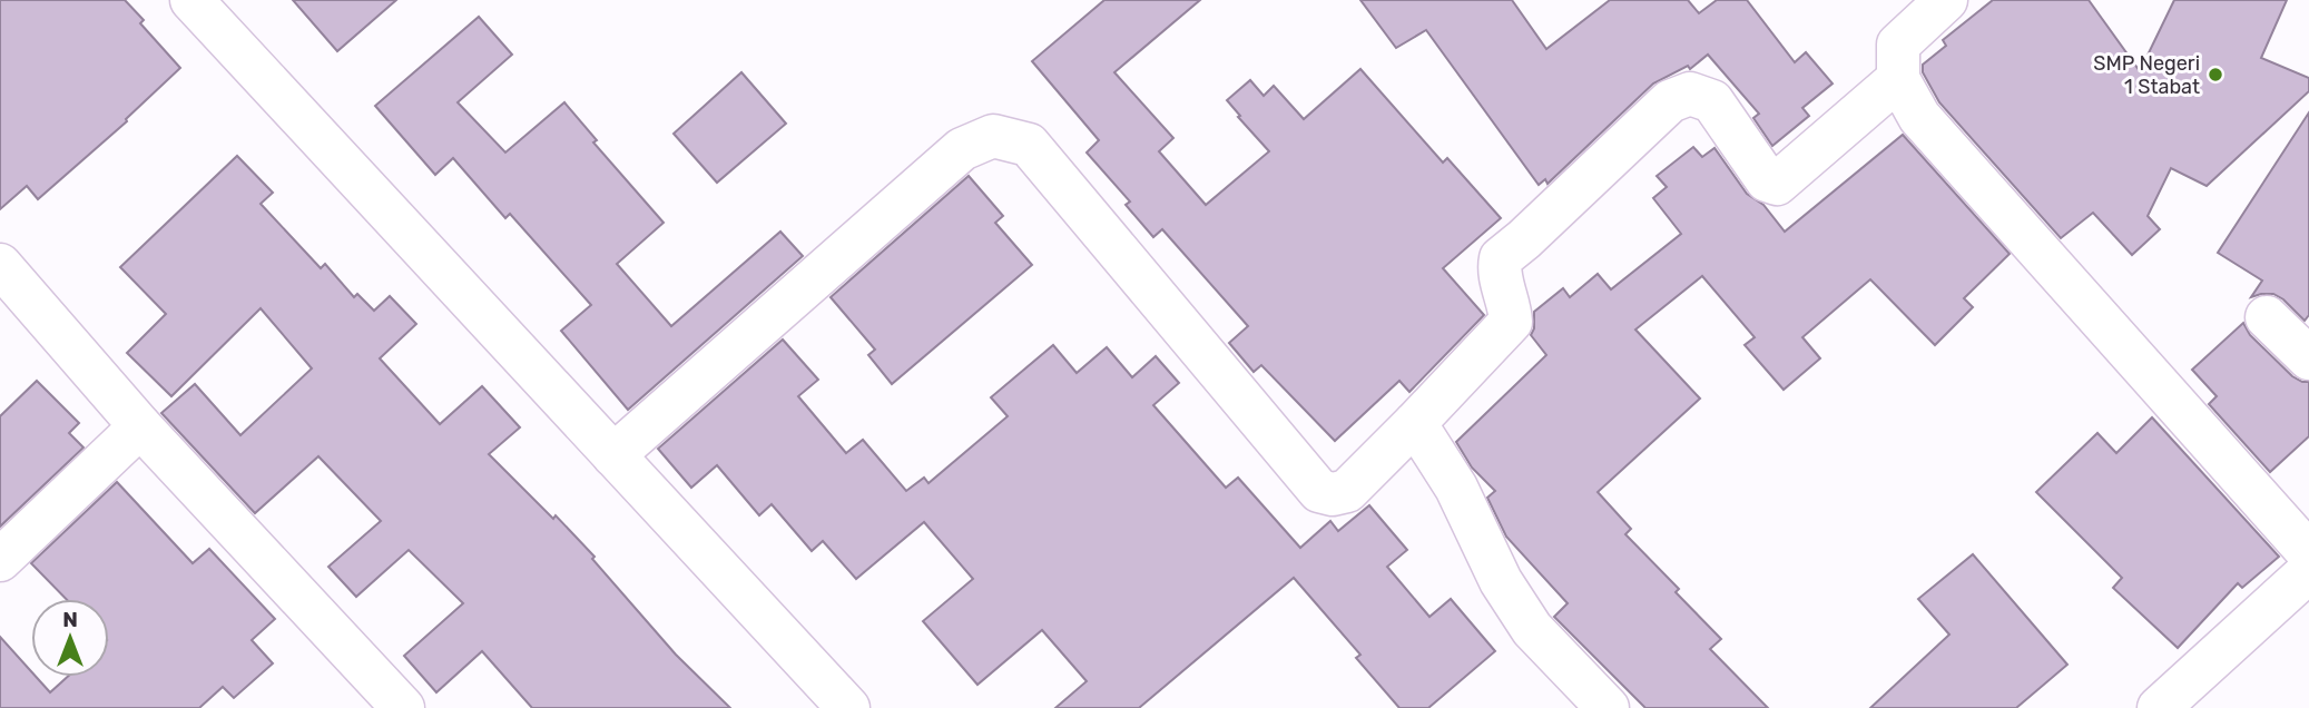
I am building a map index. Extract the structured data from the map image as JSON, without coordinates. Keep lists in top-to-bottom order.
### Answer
{
  "places": ["SMP Negeri 1 Stabat"],
  "north": "top"
}
